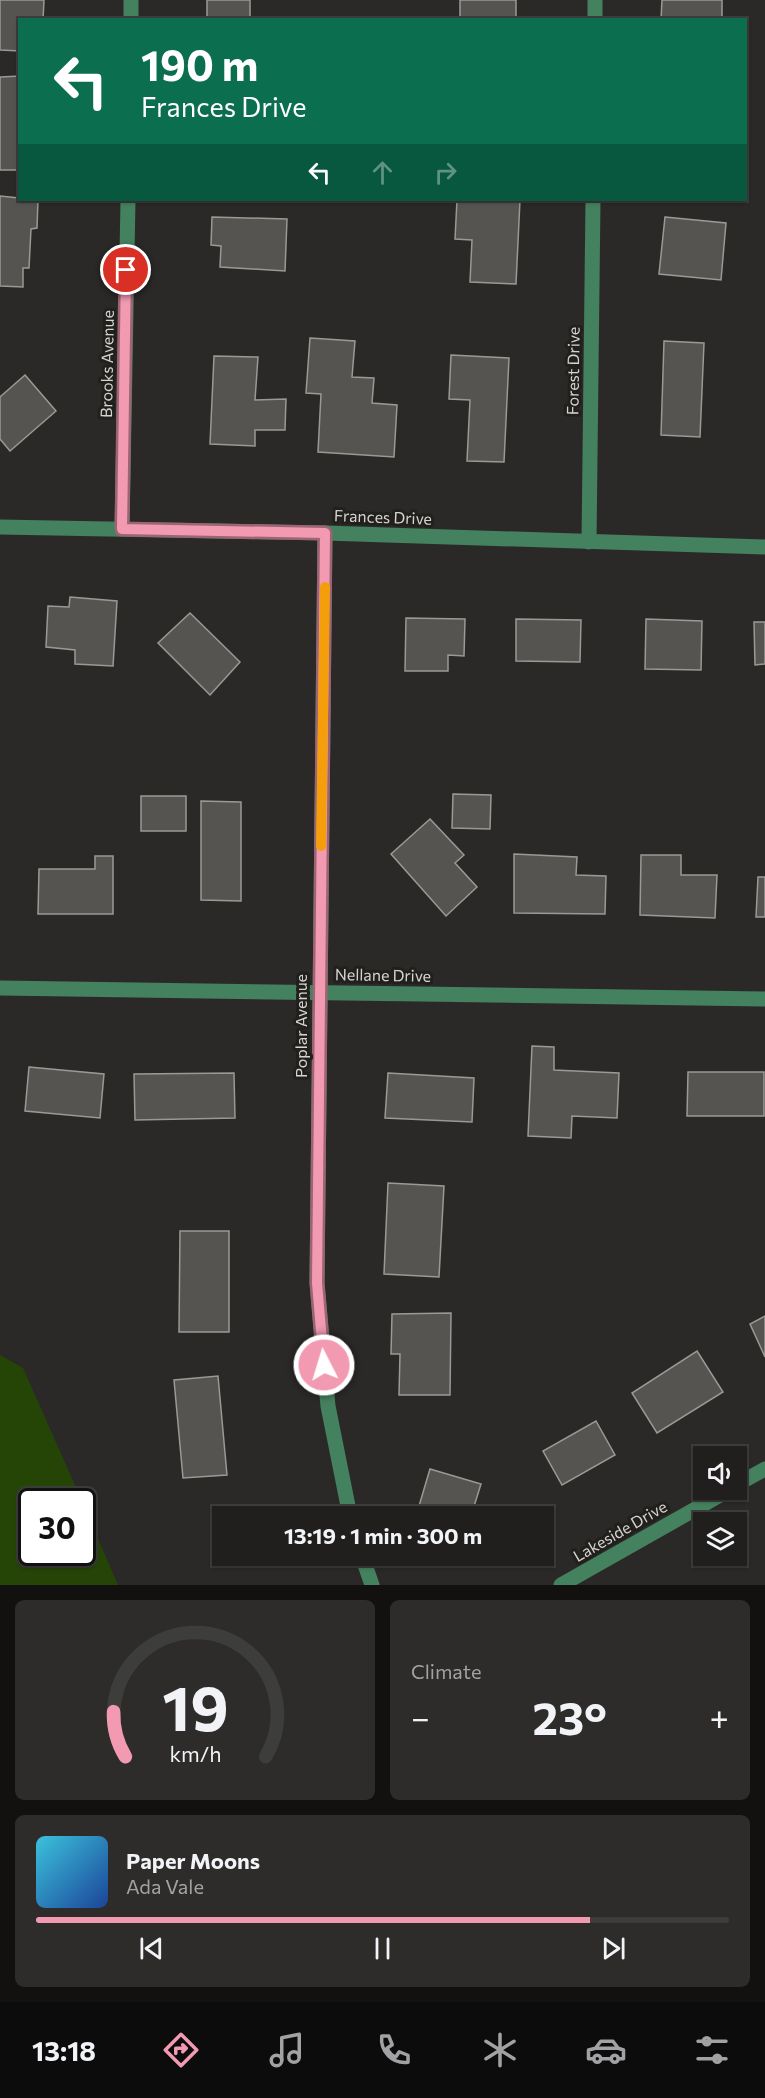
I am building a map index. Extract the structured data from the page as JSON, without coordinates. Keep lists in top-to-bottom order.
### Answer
{
  "streets": {
    "street": [
      "Brooks Avenue",
      "Forest Drive",
      "Frances Drive",
      "Nellane Drive",
      "Poplar Avenue",
      "Lakeside Drive"
    ]
  },
  "crossings": [
    ["Brooks Avenue", "Frances Drive"],
    ["Forest Drive", "Frances Drive"],
    ["Frances Drive", "Poplar Avenue"],
    ["Nellane Drive", "Poplar Avenue"]
  ],
  "page": {
    "turn": ["190 m", "Frances Drive"],
    "limit": "30",
    "trip": "13:19 · 1 min · 300 m",
    "tile": "Climate",
    "heat": ["−", "23°", "+"],
    "song": ["Paper Moons", "Ada Vale"],
    "tabs": "13:18",
    "gauge": ["19", "km/h"]
  }
}
